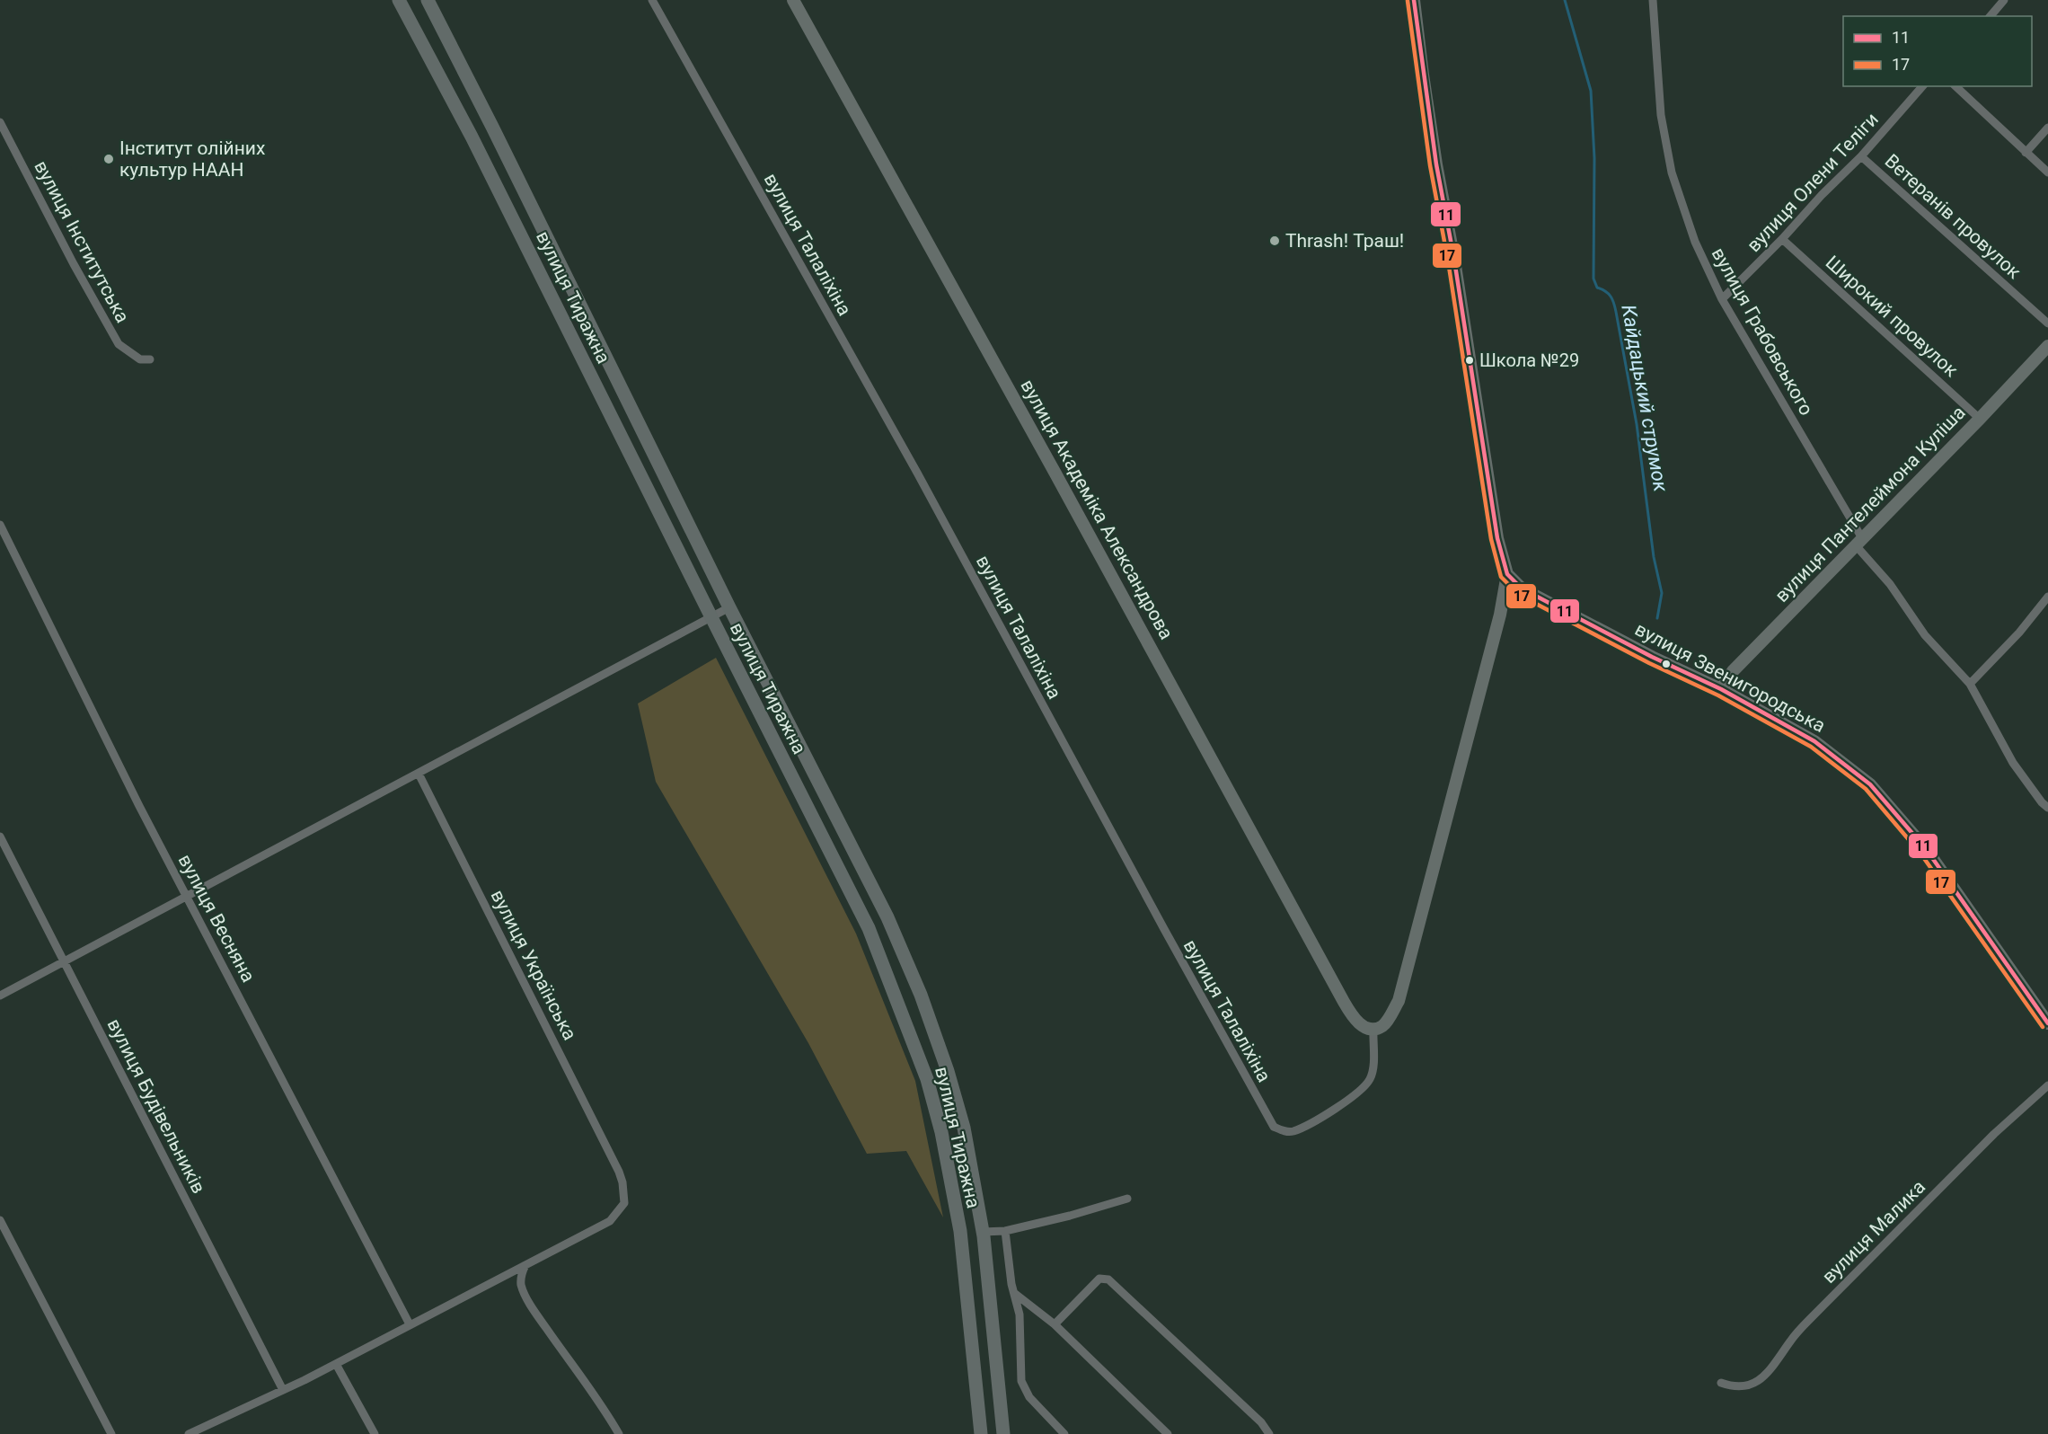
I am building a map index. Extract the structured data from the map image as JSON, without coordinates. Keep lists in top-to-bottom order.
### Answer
{
  "streets": {
    "main road": ["вулиця Тиражна"],
    "street": [
      "вулиця Олени Теліги",
      "Ветеранів провулок",
      "вулиця Інститутська",
      "вулиця Талаліхіна",
      "Широкий провулок",
      "вулиця Грабовського",
      "вулиця Пантелеймона Куліша",
      "вулиця Академіка Александрова",
      "вулиця Звенигородська",
      "вулиця Весняна",
      "вулиця Українська",
      "вулиця Будівельників",
      "вулиця Малика"
    ]
  },
  "crossings": [
    ["вулиця Олени Теліги", "Ветеранів провулок"],
    ["вулиця Олени Теліги", "Широкий провулок"],
    ["вулиця Олени Теліги", "вулиця Грабовського"],
    ["вулиця Талаліхіна", "вулиця Академіка Александрова"],
    ["Широкий провулок", "вулиця Пантелеймона Куліша"],
    ["вулиця Грабовського", "вулиця Пантелеймона Куліша"],
    ["вулиця Пантелеймона Куліша", "вулиця Звенигородська"],
    ["вулиця Весняна", "вулиця Українська"],
    ["вулиця Українська", "вулиця Будівельників"]
  ],
  "water": ["Кайдацький струмок"],
  "places": ["Інститут олійних культур НААН", "Thrash! Траш!", "Школа №29"],
  "lines": ["transit line 11", "transit line 17"],
  "legend": ["11", "17"]
}
